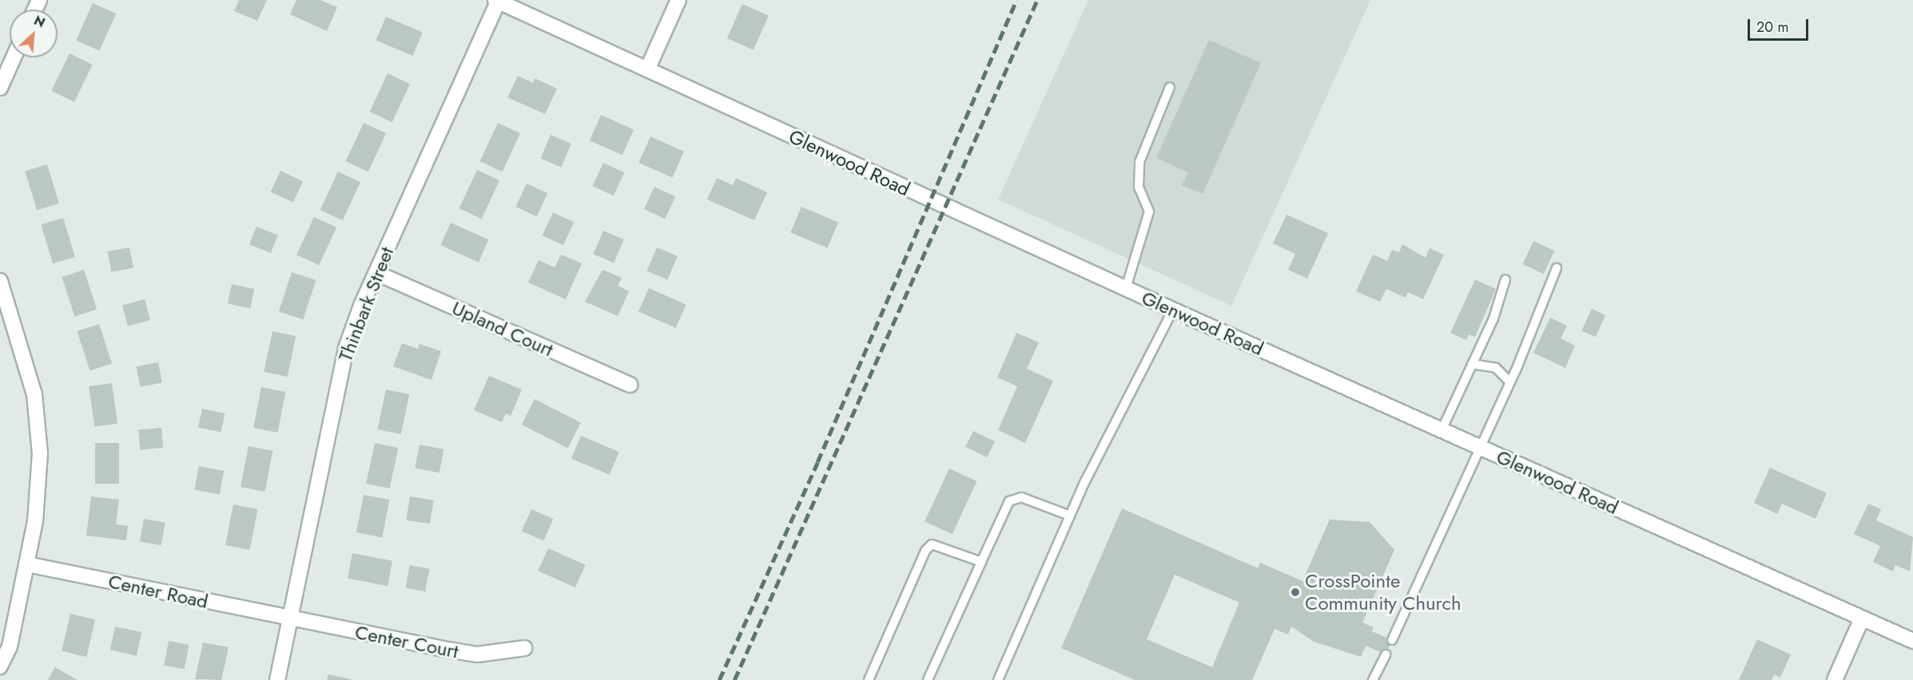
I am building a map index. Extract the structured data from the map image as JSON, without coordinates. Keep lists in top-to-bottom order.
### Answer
{
  "streets": {
    "street": [
      "Glenwood Road",
      "Thinbark Street",
      "Upland Court",
      "Center Road",
      "Center Court"
    ]
  },
  "crossings": [
    ["Glenwood Road", "Thinbark Street"],
    ["Thinbark Street", "Upland Court"],
    ["Thinbark Street", "Center Road"],
    ["Thinbark Street", "Center Court"],
    ["Center Road", "Center Court"]
  ],
  "places": ["CrossPointe Community Church"],
  "scale_bar": "20 m",
  "north": "top right"
}
